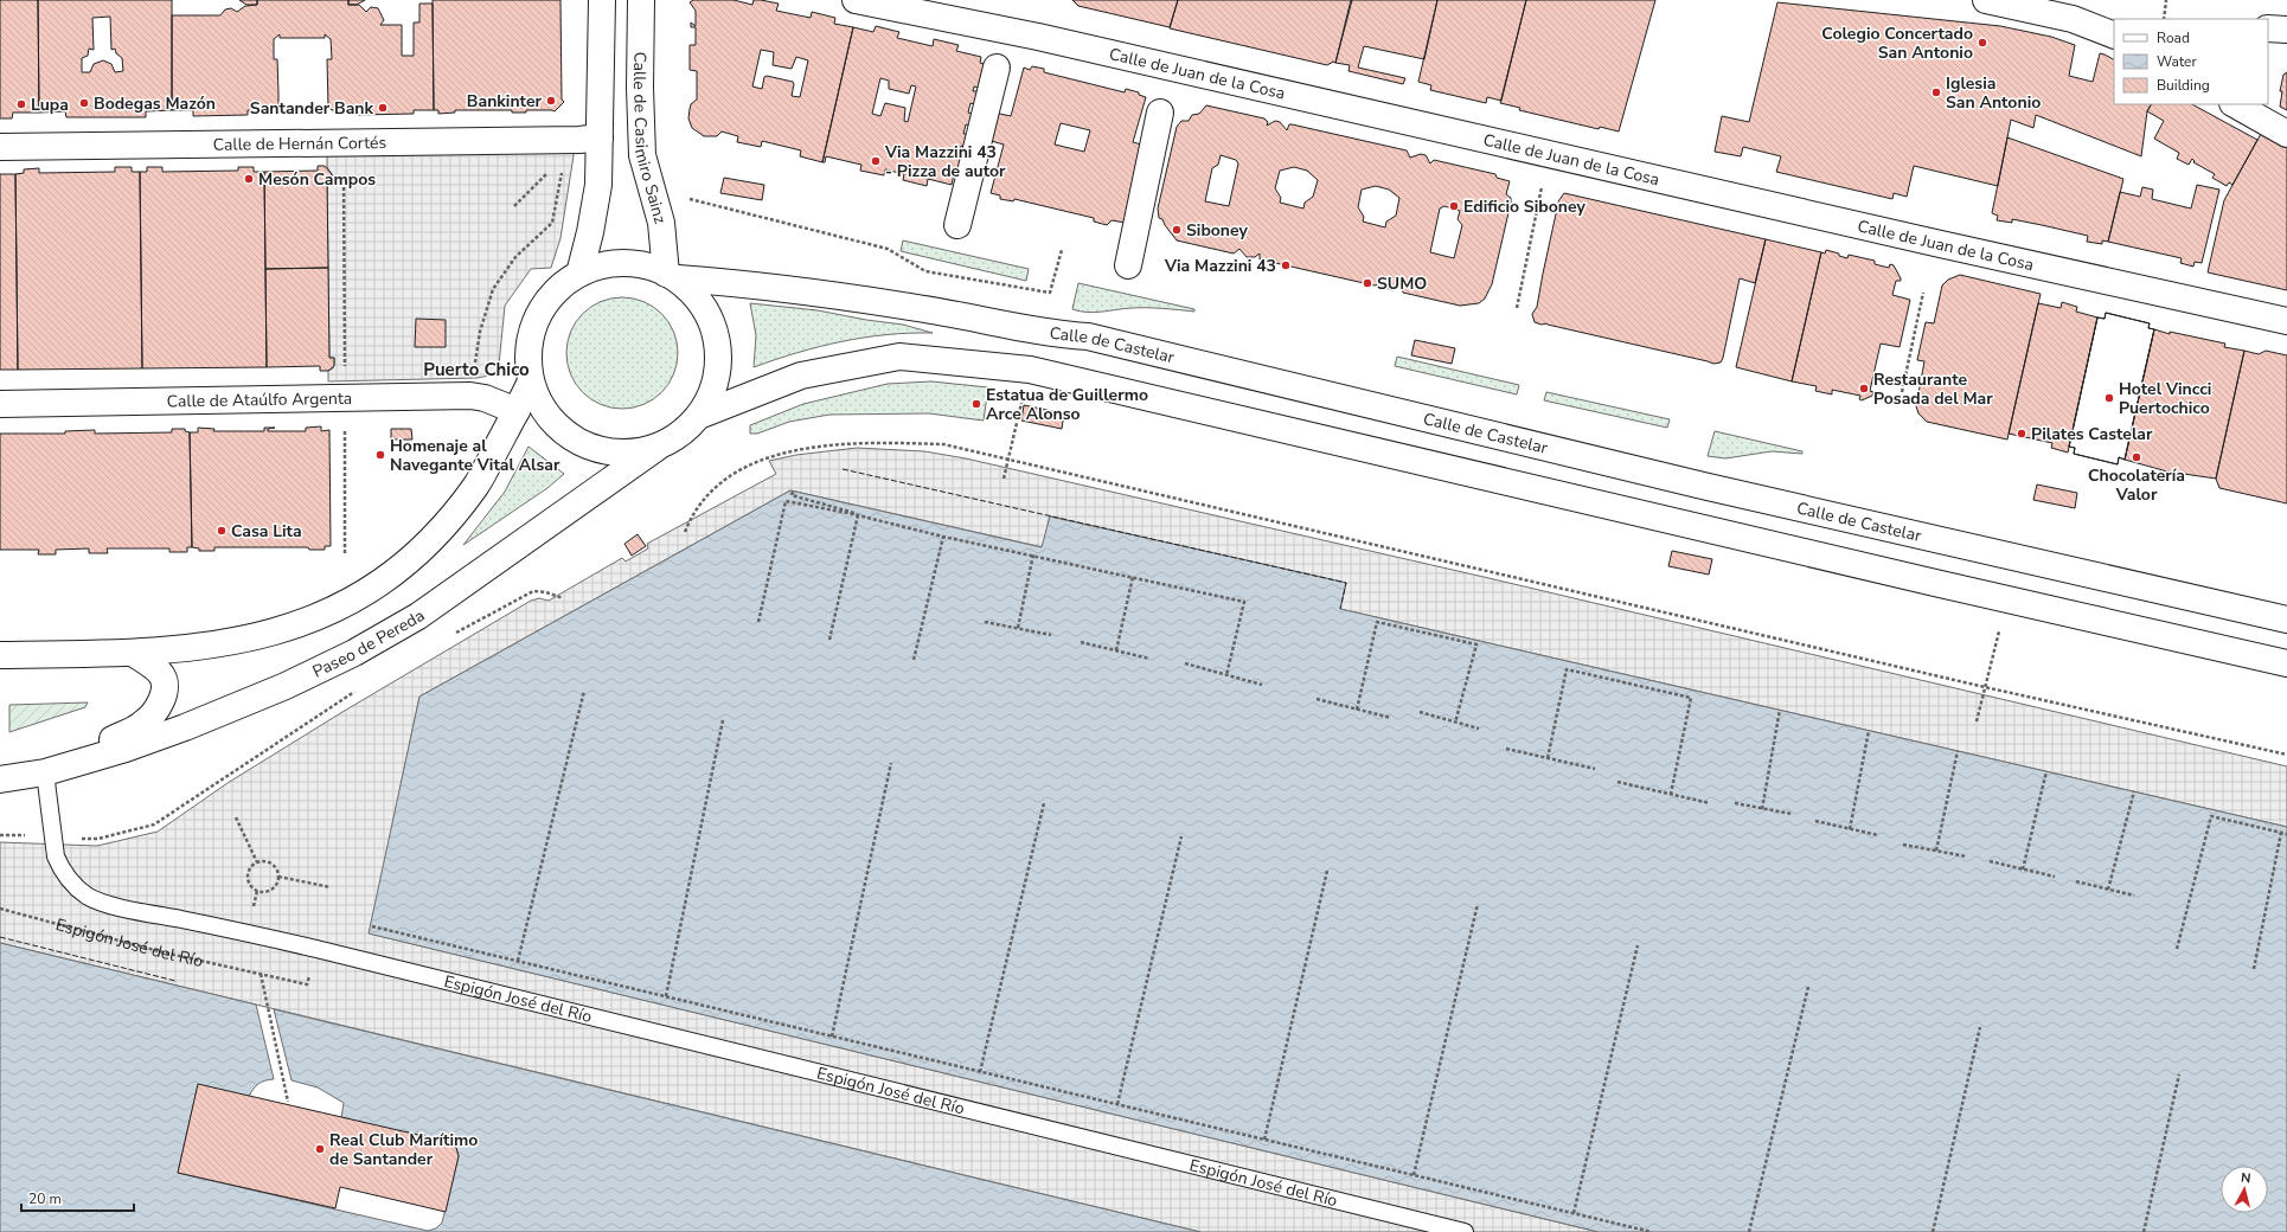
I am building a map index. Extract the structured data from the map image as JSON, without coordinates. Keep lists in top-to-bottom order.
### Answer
{
  "streets": {
    "main road": [
      "Calle de Juan de la Cosa",
      "Calle de Casimiro Sainz",
      "Calle de Hernán Cortés",
      "Calle de Castelar",
      "Calle de Ataúlfo Argenta",
      "Paseo de Pereda"
    ],
    "lane": ["Espigón José del Río"]
  },
  "crossings": [
    ["Calle de Casimiro Sainz", "Calle de Castelar"]
  ],
  "districts": ["Puerto Chico"],
  "places": [
    "Colegio Concertado San Antonio",
    "Iglesia San Antonio",
    "Bankinter",
    "Bodegas Mazón",
    "Lupa",
    "Santander Bank",
    "Via Mazzini 43 - Pizza de autor",
    "Mesón Campos",
    "Edificio Siboney",
    "Siboney",
    "Via Mazzini 43",
    "SUMO",
    "Restaurante Posada del Mar",
    "Hotel Vincci Puertochico",
    "Estatua de Guillermo Arce Alonso",
    "Pilates Castelar",
    "Homenaje al Navegante Vital Alsar",
    "Chocolatería Valor",
    "Casa Lita",
    "Real Club Marítimo de Santander"
  ],
  "legend": ["Road", "Water", "Building"],
  "scale_bar": "20 m",
  "north": "top"
}
